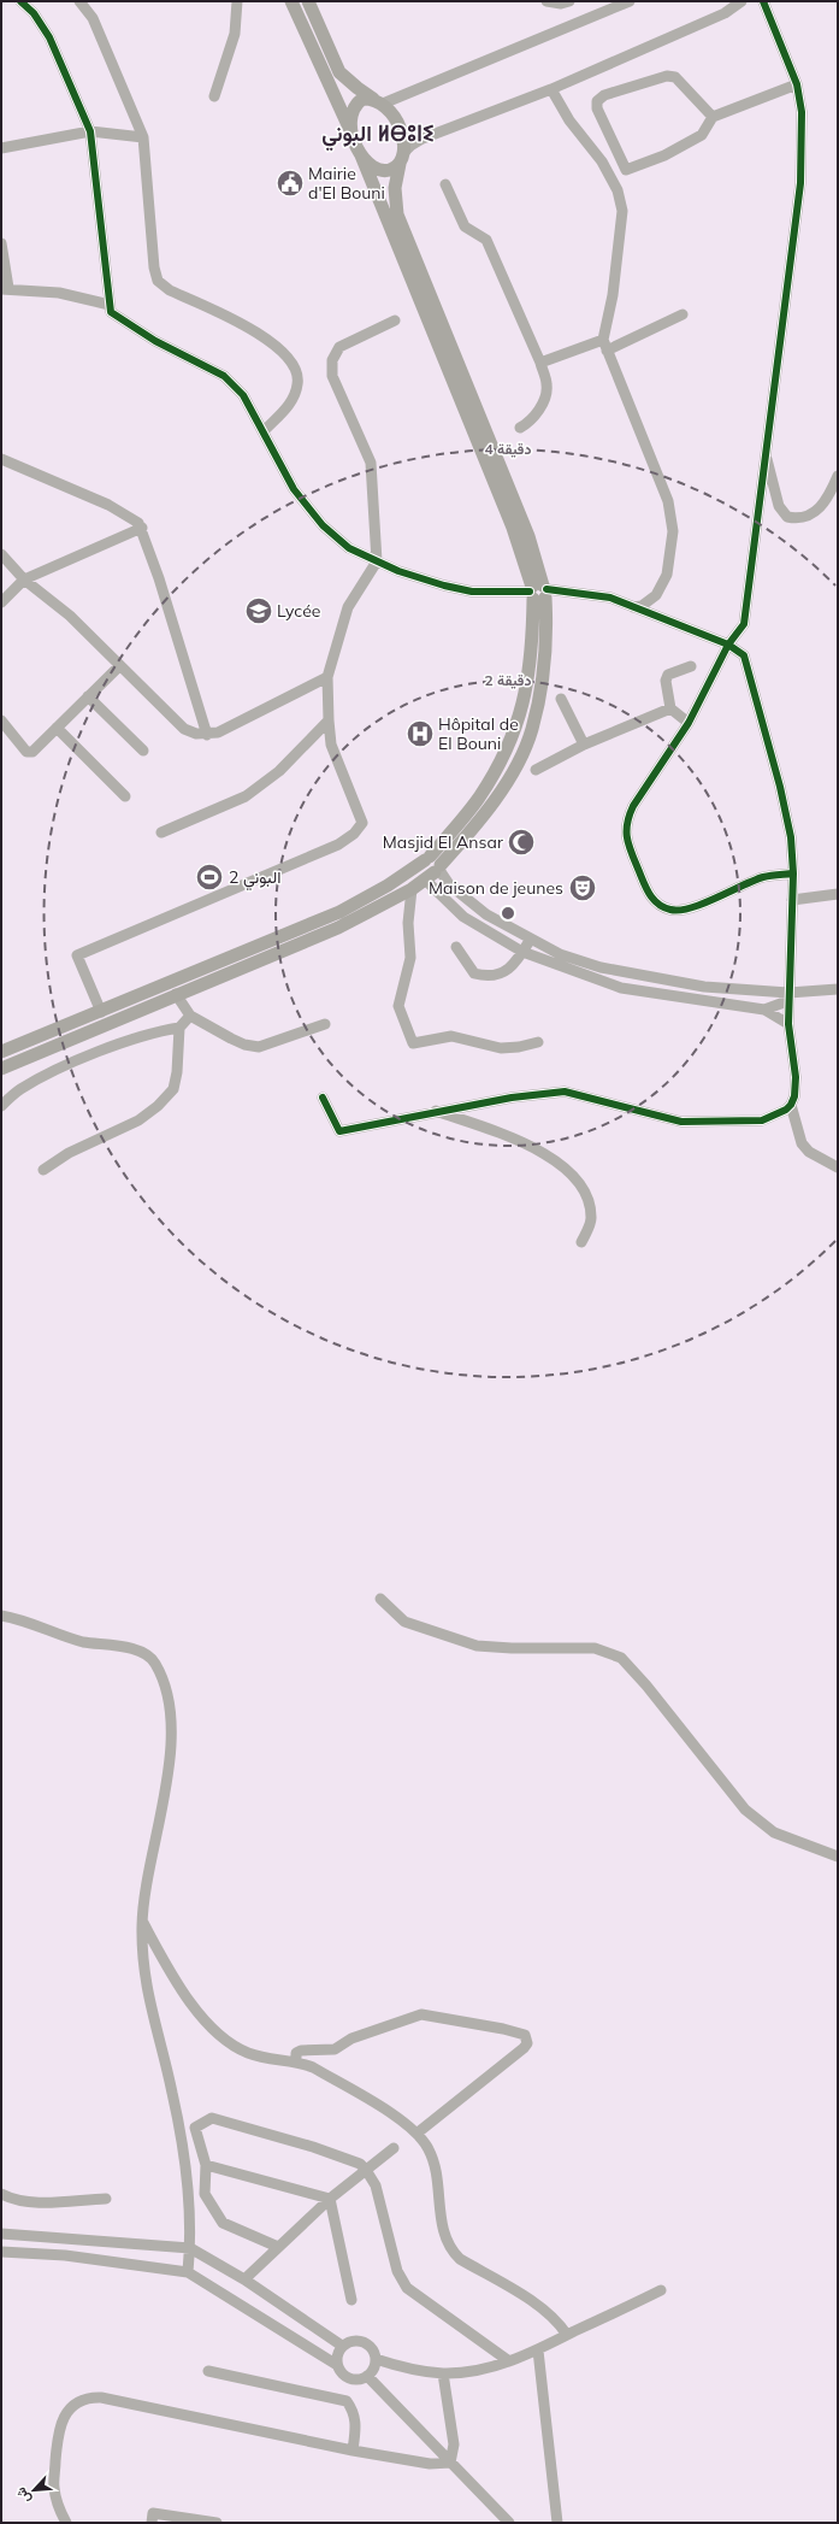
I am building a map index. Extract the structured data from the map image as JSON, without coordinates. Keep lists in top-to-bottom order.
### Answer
{
  "districts": ["البوني ⵍⴱⵓⵏⵉ"],
  "places": {
    "public building": ["Mairie d'El Bouni"],
    "school or university": ["Lycée"],
    "hospital": ["Hôpital de El Bouni"],
    "mosque": ["Masjid El Ansar"],
    "sports": ["البوني 2"],
    "theatre": ["Maison de jeunes"]
  },
  "north": "bottom left",
  "rings": ["4 دقيقة", "2 دقيقة"]
}
